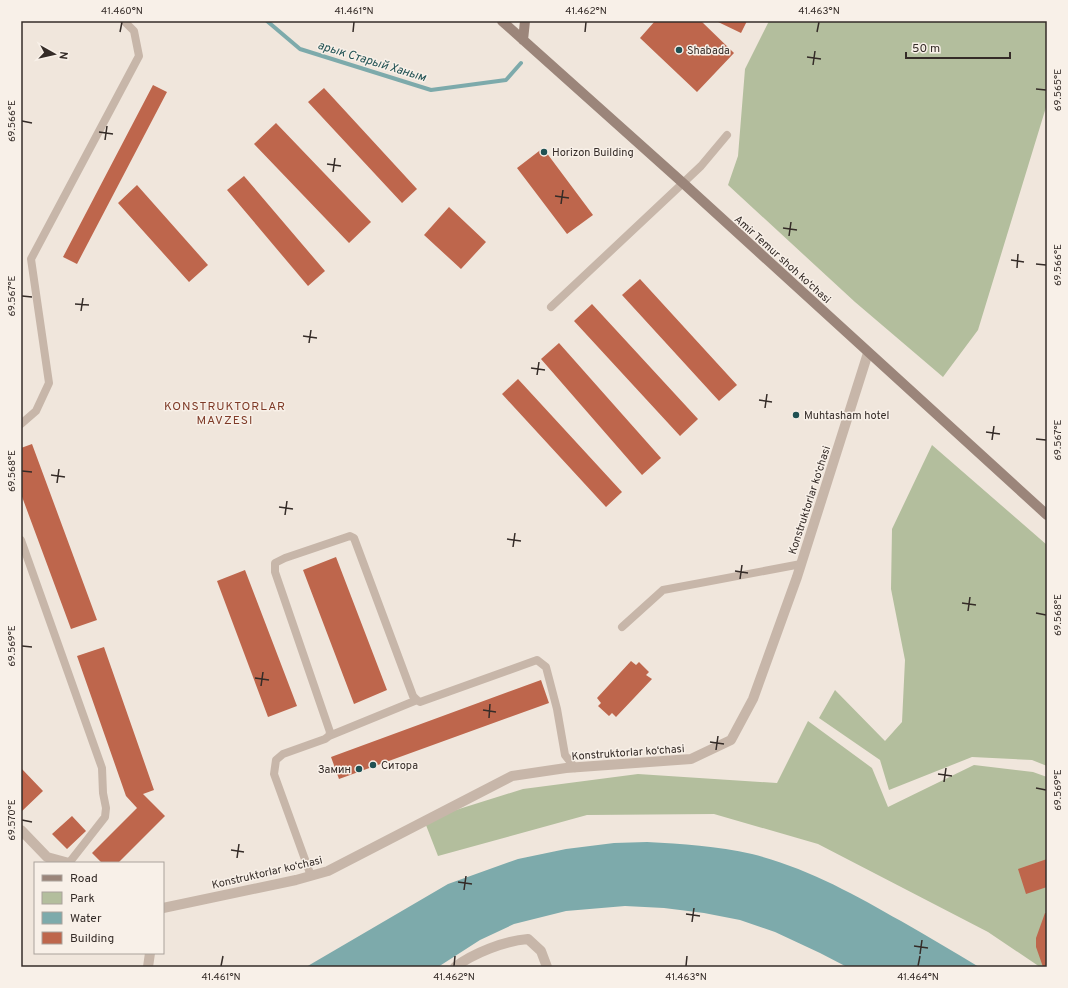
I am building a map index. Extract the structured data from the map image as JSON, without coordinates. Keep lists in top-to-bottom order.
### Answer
{
  "streets": {
    "main road": ["Amir Temur shoh ko‘chasi"],
    "street": ["Konstruktorlar ko‘chasi"]
  },
  "crossings": [
    ["Amir Temur shoh ko‘chasi", "Konstruktorlar ko‘chasi"]
  ],
  "districts": ["KONSTRUKTORLAR MAVZESI"],
  "water": ["арык Старый Ханым"],
  "places": [
    "Shabada",
    "Horizon Building",
    "Muhtasham hotel",
    "Ситора",
    "Замин"
  ],
  "legend": [
    "Road",
    "Park",
    "Water",
    "Building"
  ],
  "scale_bar": "50 m",
  "north": "right",
  "coordinates": [
    "41.460°N",
    "41.461°N",
    "41.462°N",
    "41.463°N",
    "69.565°E",
    "69.566°E",
    "69.567°E",
    "69.568°E",
    "69.569°E",
    "69.570°E",
    "41.464°N"
  ]
}
